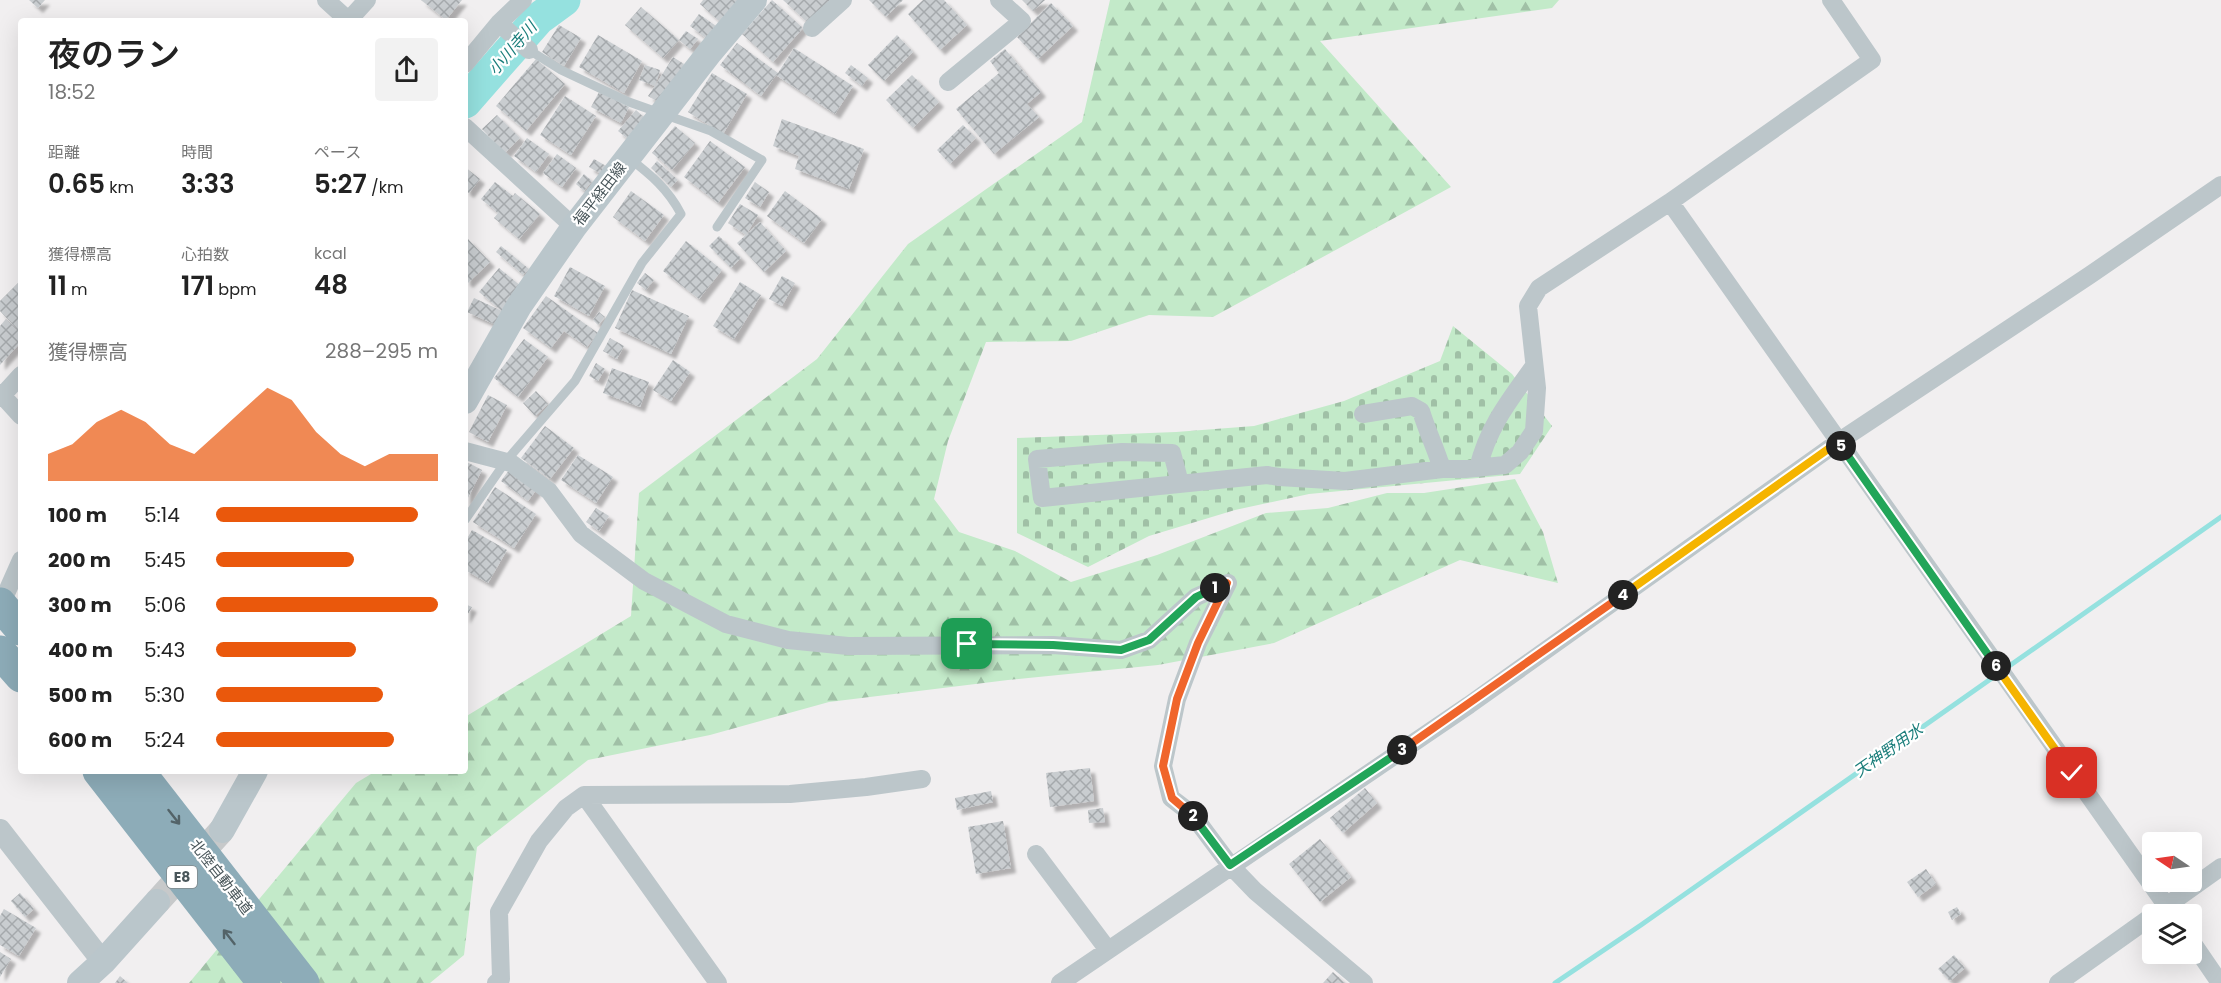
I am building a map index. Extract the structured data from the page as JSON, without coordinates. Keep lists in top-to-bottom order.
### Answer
{
  "streets": {
    "highway": ["E8", "北陸自動車道"],
    "main road": ["福平経田線"]
  },
  "water": ["小川寺川", "天神野用水"],
  "north": "left",
  "page": {
    "heading": ["夜のラン", "18:52"],
    "stats": [
      ["距離", "0.65 km"],
      ["時間", "3:33"],
      ["ペース", "5:27 /km"],
      ["獲得標高", "11 m"],
      ["心拍数", "171 bpm"],
      ["kcal", "48"]
    ],
    "chart": ["獲得標高", "288–295 m"],
    "pins": [
      "5",
      "1",
      "4",
      "6",
      "3",
      "2"
    ],
    "list": [
      {
        "name": "100 m",
        "note": "5:14"
      },
      {
        "name": "200 m",
        "note": "5:45"
      },
      {
        "name": "300 m",
        "note": "5:06"
      },
      {
        "name": "400 m",
        "note": "5:43"
      },
      {
        "name": "500 m",
        "note": "5:30"
      },
      {
        "name": "600 m",
        "note": "5:24"
      }
    ]
  }
}
